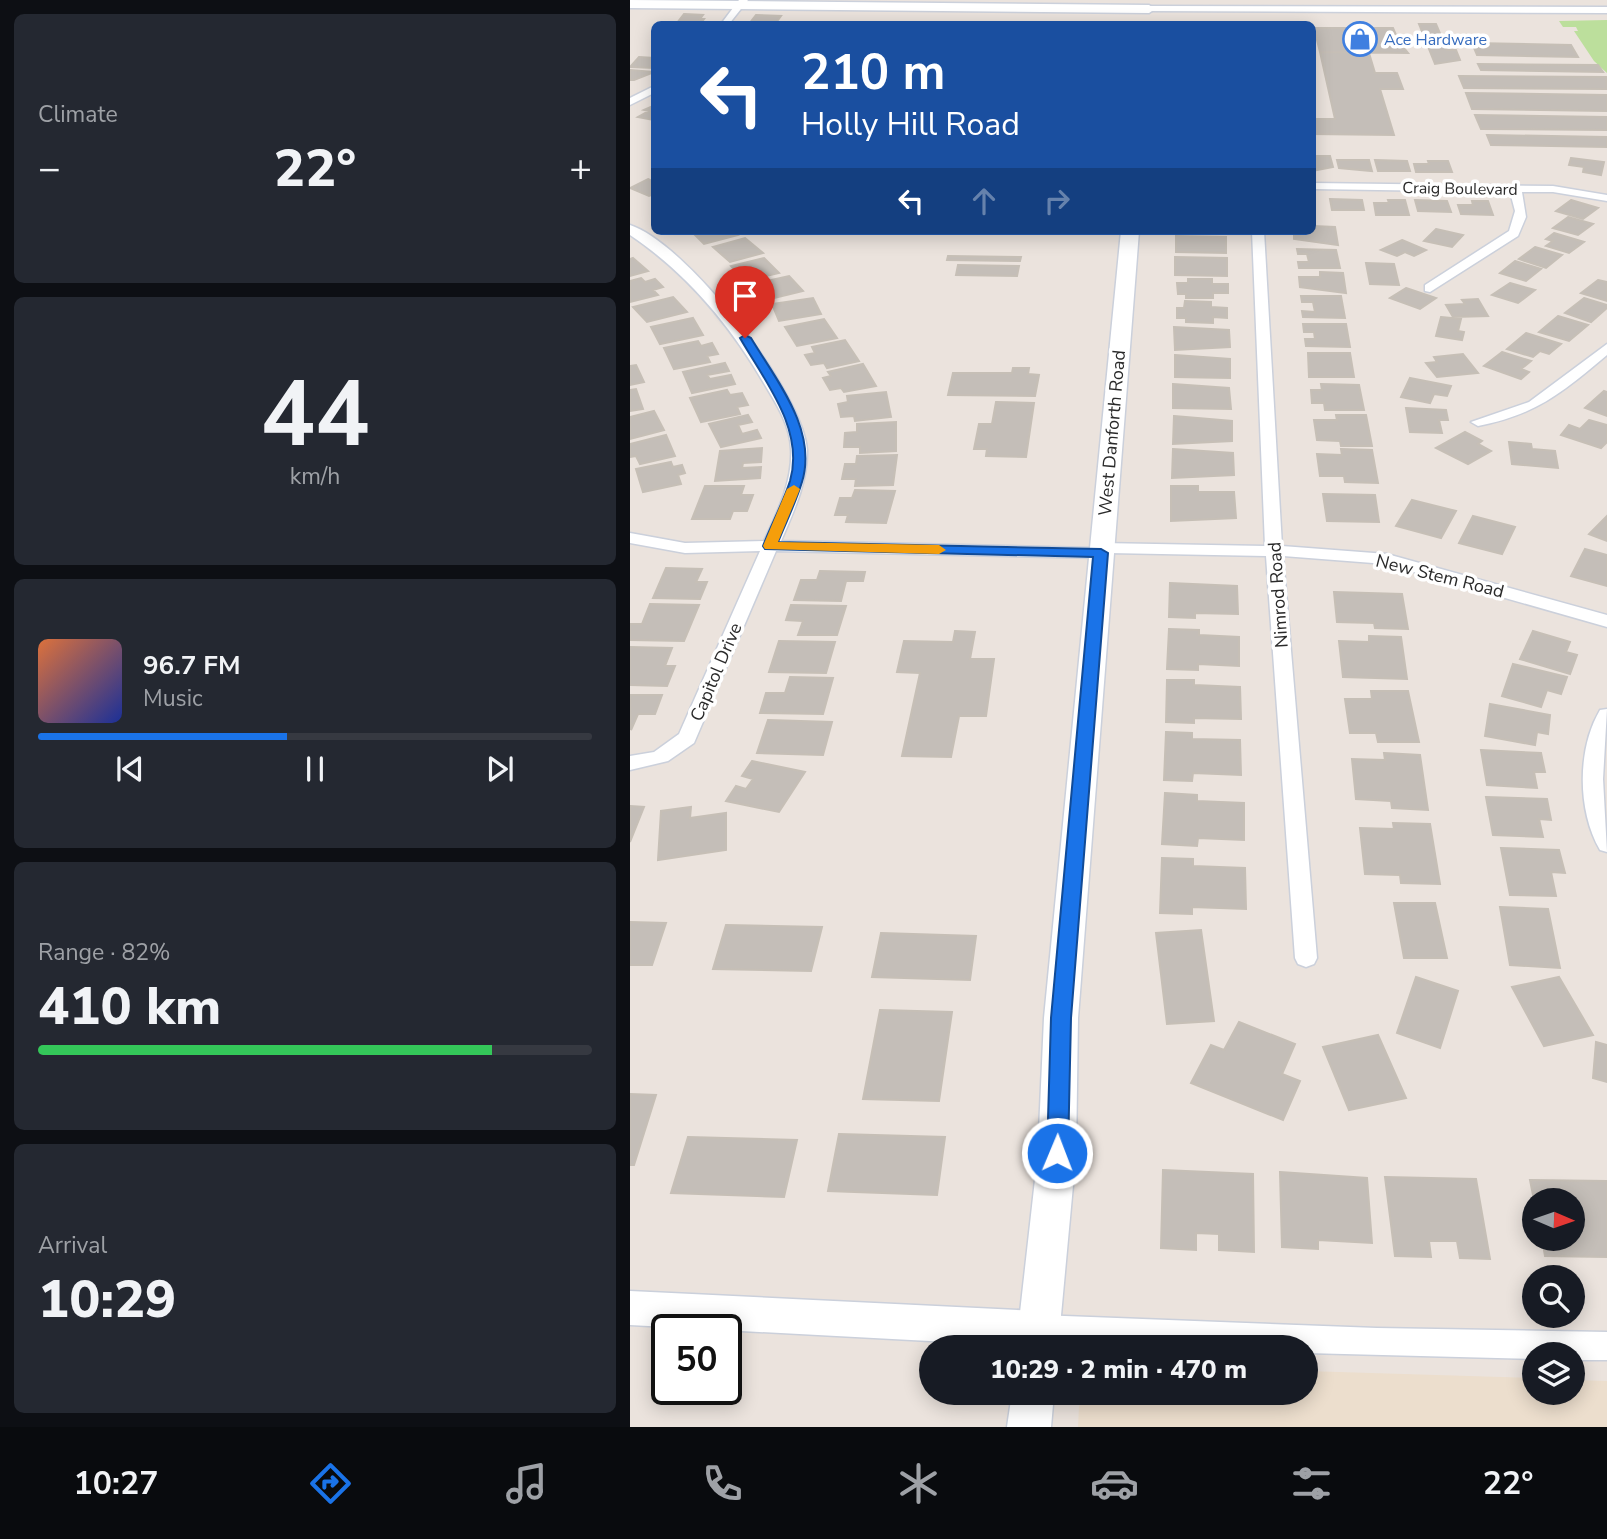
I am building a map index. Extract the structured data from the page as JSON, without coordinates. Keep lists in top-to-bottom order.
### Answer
{
  "streets": {
    "main road": ["West Danforth Road"],
    "street": [
      "Craig Boulevard",
      "New Stem Road",
      "Nimrod Road",
      "Capitol Drive"
    ]
  },
  "crossings": [
    ["West Danforth Road", "New Stem Road"],
    ["New Stem Road", "Nimrod Road"],
    ["New Stem Road", "Capitol Drive"]
  ],
  "places": {
    "shop": ["Ace Hardware"]
  },
  "north": "right",
  "page": {
    "tile": [
      "Climate",
      ["44", "km/h"],
      ["Range · 82%", "410 km"],
      ["Arrival", "10:29"]
    ],
    "turn": ["210 m", "Holly Hill Road"],
    "heat": ["−", "22°", "+"],
    "song": ["96.7 FM", "Music"],
    "limit": "50",
    "trip": "10:29 · 2 min · 470 m",
    "tabs": ["10:27", "22°"]
  }
}
